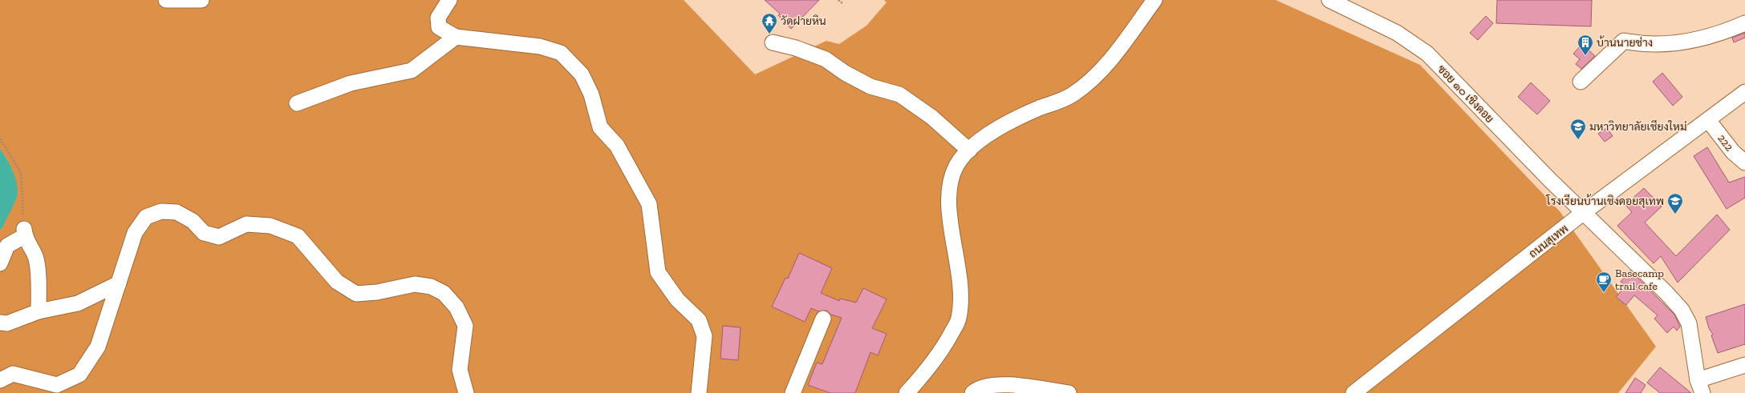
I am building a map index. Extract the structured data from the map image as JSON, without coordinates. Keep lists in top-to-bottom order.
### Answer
{
  "streets": {
    "street": ["ซอย ๑๐ เชิงดอย", "222", "ถนนสุเทพ"]
  },
  "crossings": [
    ["ซอย ๑๐ เชิงดอย", "ถนนสุเทพ"],
    ["222", "ถนนสุเทพ"]
  ],
  "places": {
    "temple": ["วัดฝายหิน"],
    "building": ["บ้านนายช่าง"],
    "school or university": ["มหาวิทยาลัยเชียงใหม่", "โรงเรียนบ้านเชิงดอยสุเทพ"],
    "cafe": ["Basecamp trail cafe"]
  }
}
